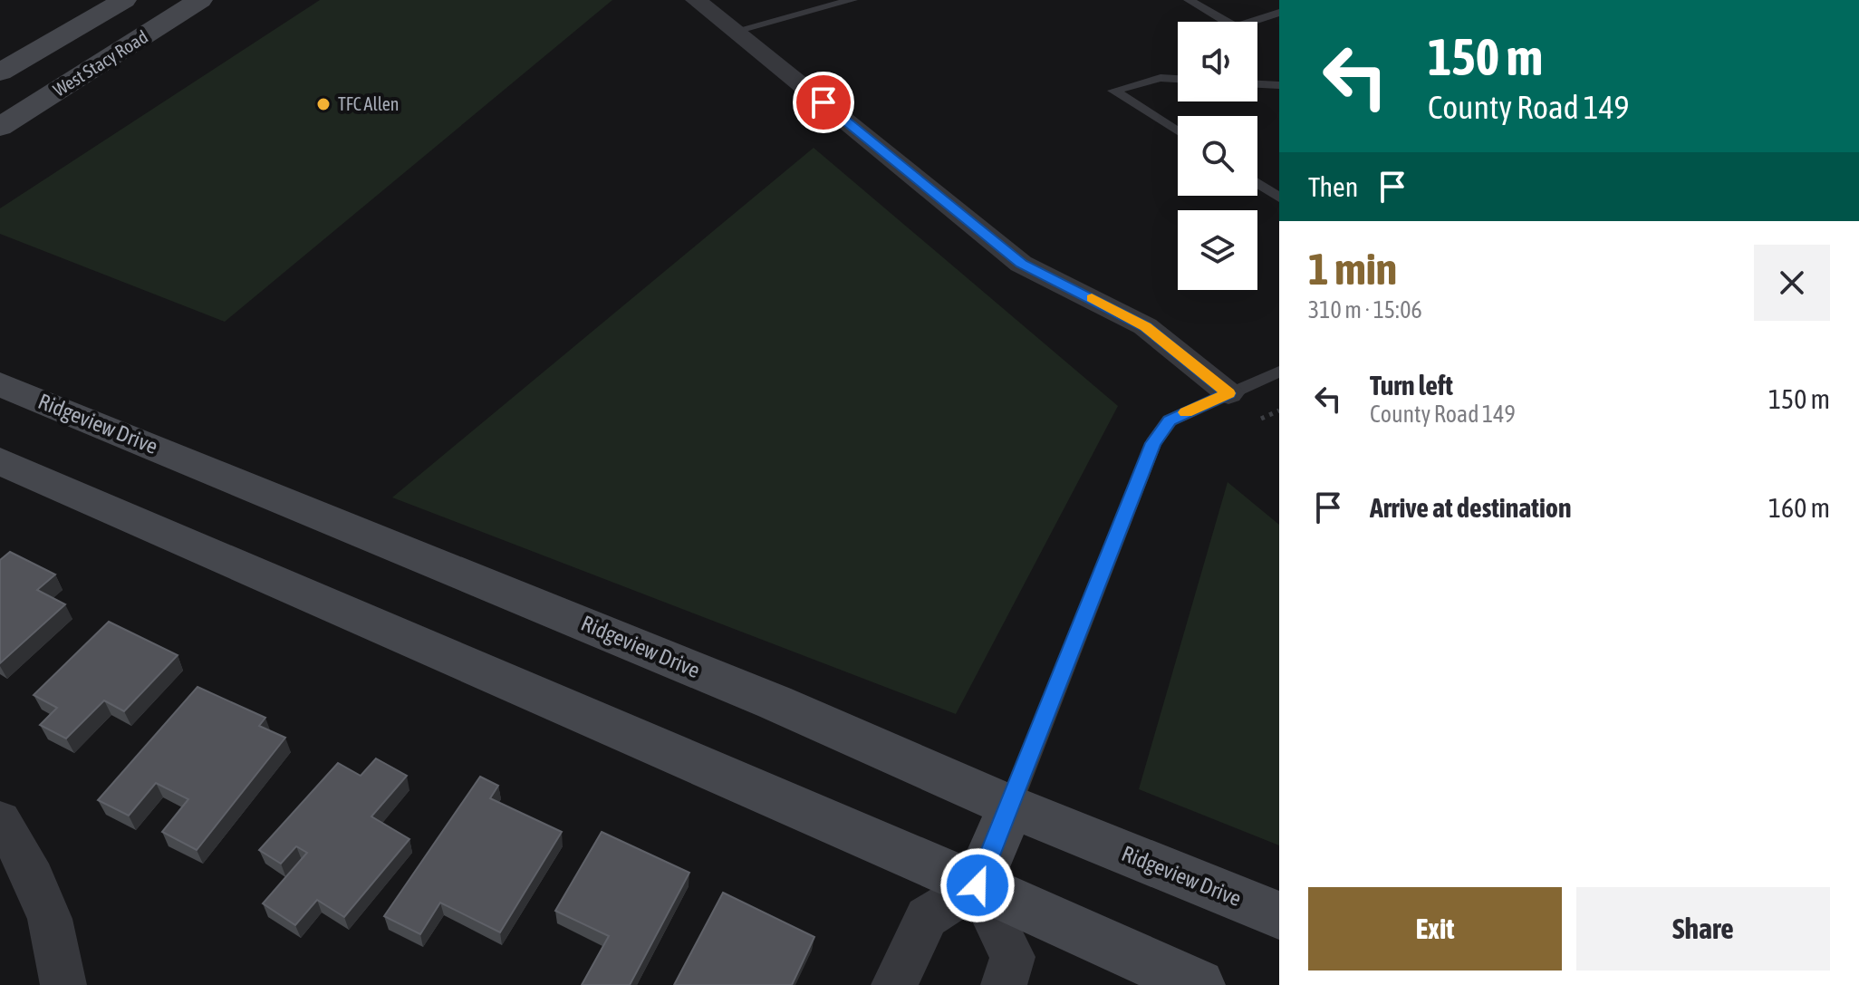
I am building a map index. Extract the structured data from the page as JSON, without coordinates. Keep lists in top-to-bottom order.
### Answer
{
  "streets": {
    "main road": ["West Stacy Road", "Ridgeview Drive"]
  },
  "places": ["TFC Allen"],
  "page": {
    "turn": ["150 m", "County Road 149"],
    "then": "Then",
    "heading": ["1 min", "310 m · 15:06"],
    "list": [
      {
        "name": "Turn left",
        "note": "County Road 149",
        "value": "150 m"
      },
      {
        "name": "Arrive at destination",
        "value": "160 m"
      }
    ],
    "buttons": ["Exit", "Share"]
  }
}
